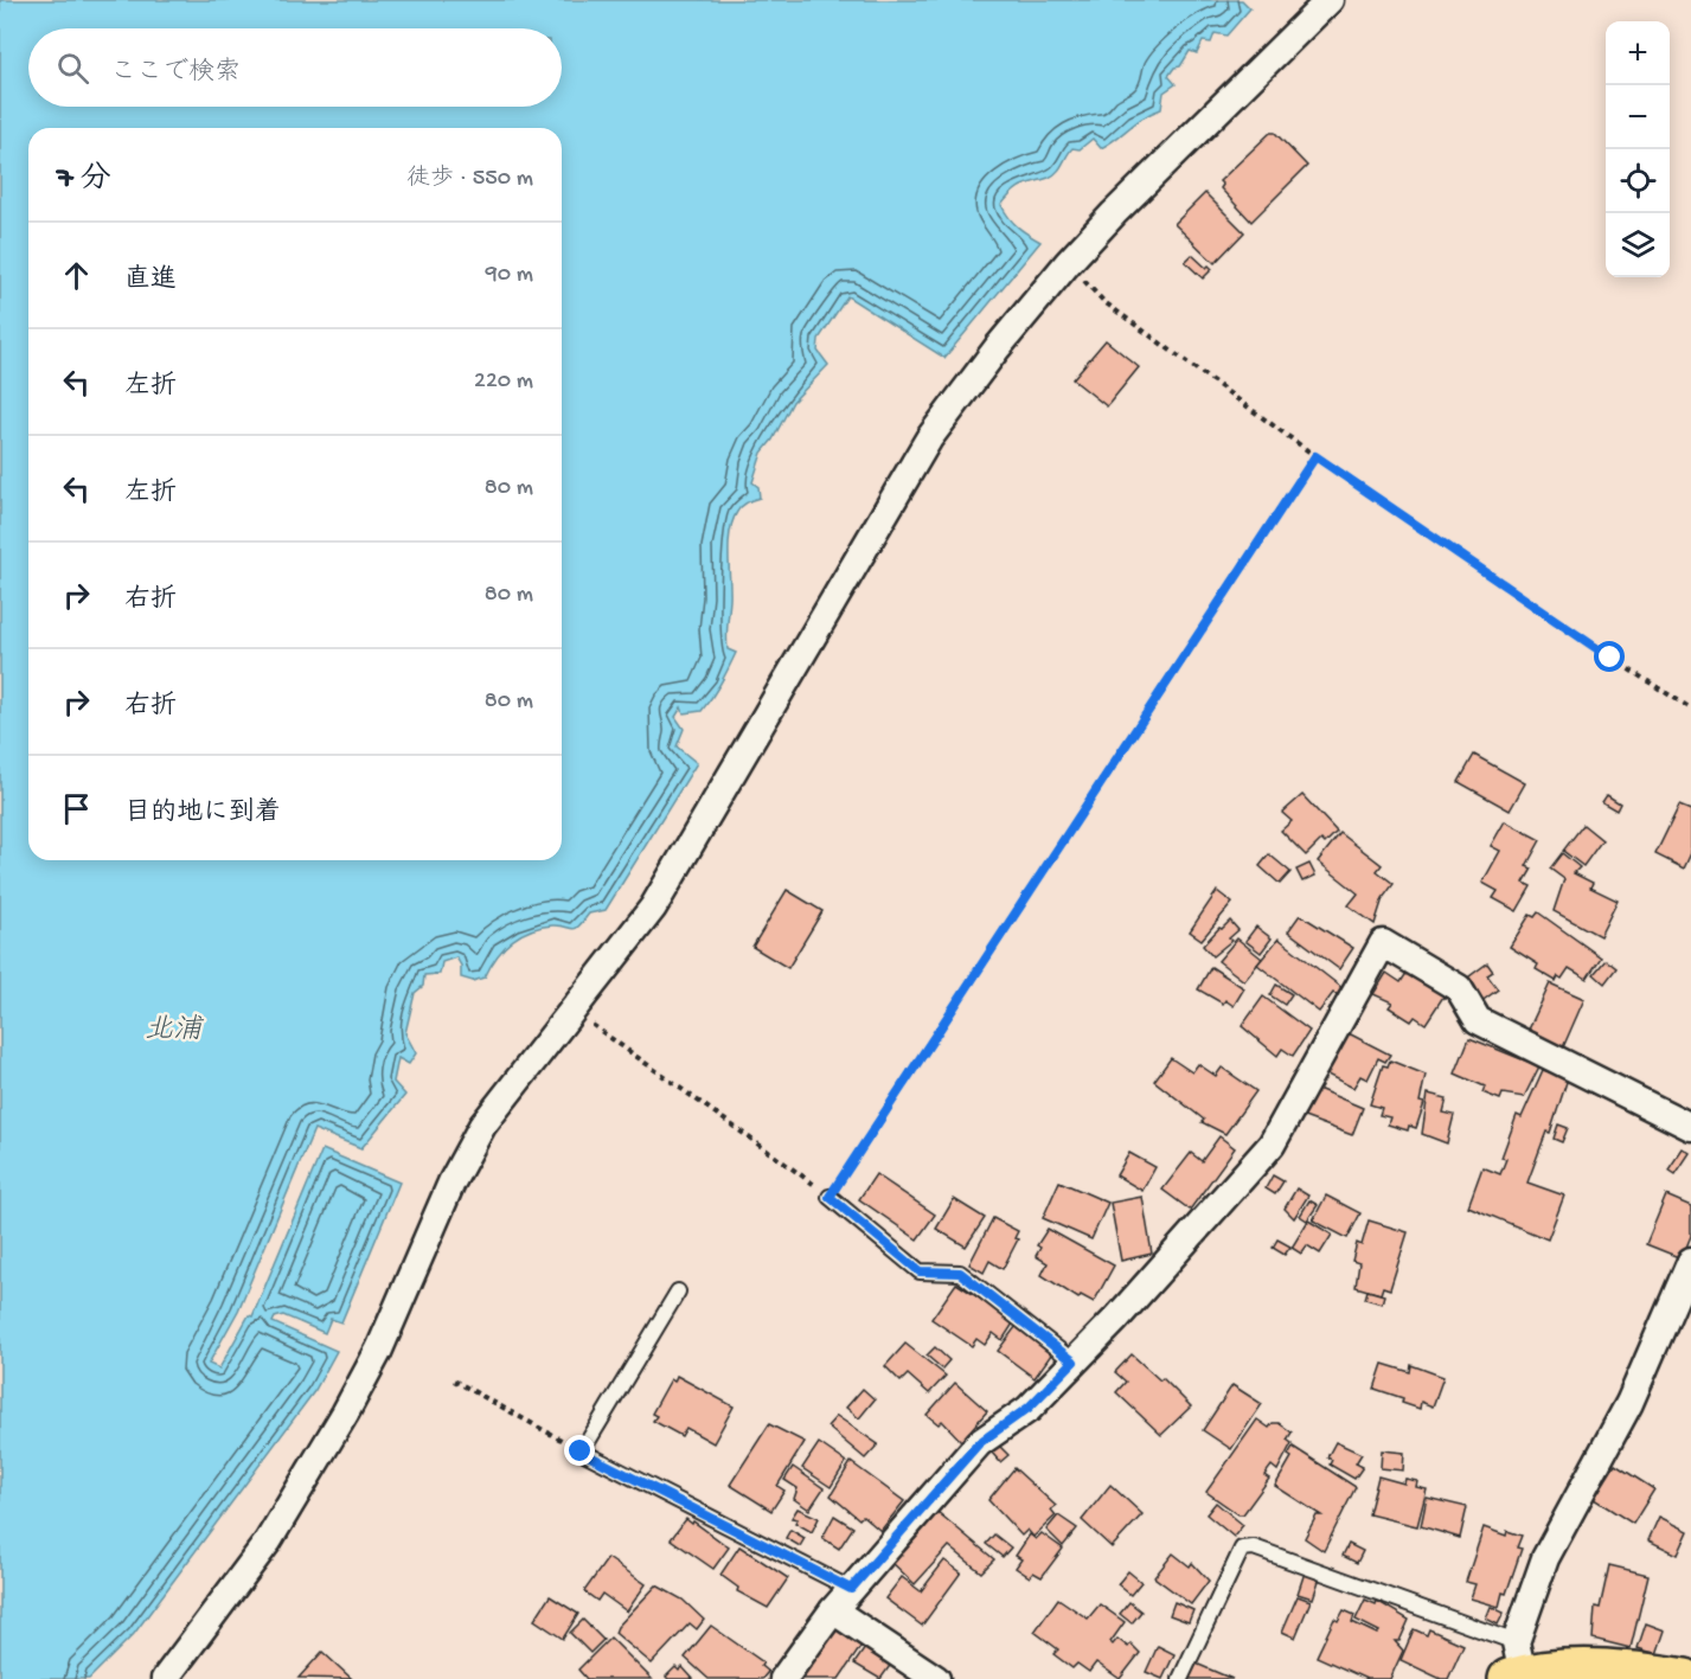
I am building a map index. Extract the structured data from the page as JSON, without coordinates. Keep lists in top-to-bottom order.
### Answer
{
  "water": ["北浦"],
  "page": {
    "map_buttons": ["+", "−"],
    "search": "ここで検索",
    "heading": ["7 分", "徒歩 · 550 m"],
    "list": [
      ["直進", "90 m"],
      ["左折", "220 m"],
      ["左折", "80 m"],
      ["右折", "80 m"],
      ["右折", "80 m"],
      "目的地に到着"
    ]
  }
}
